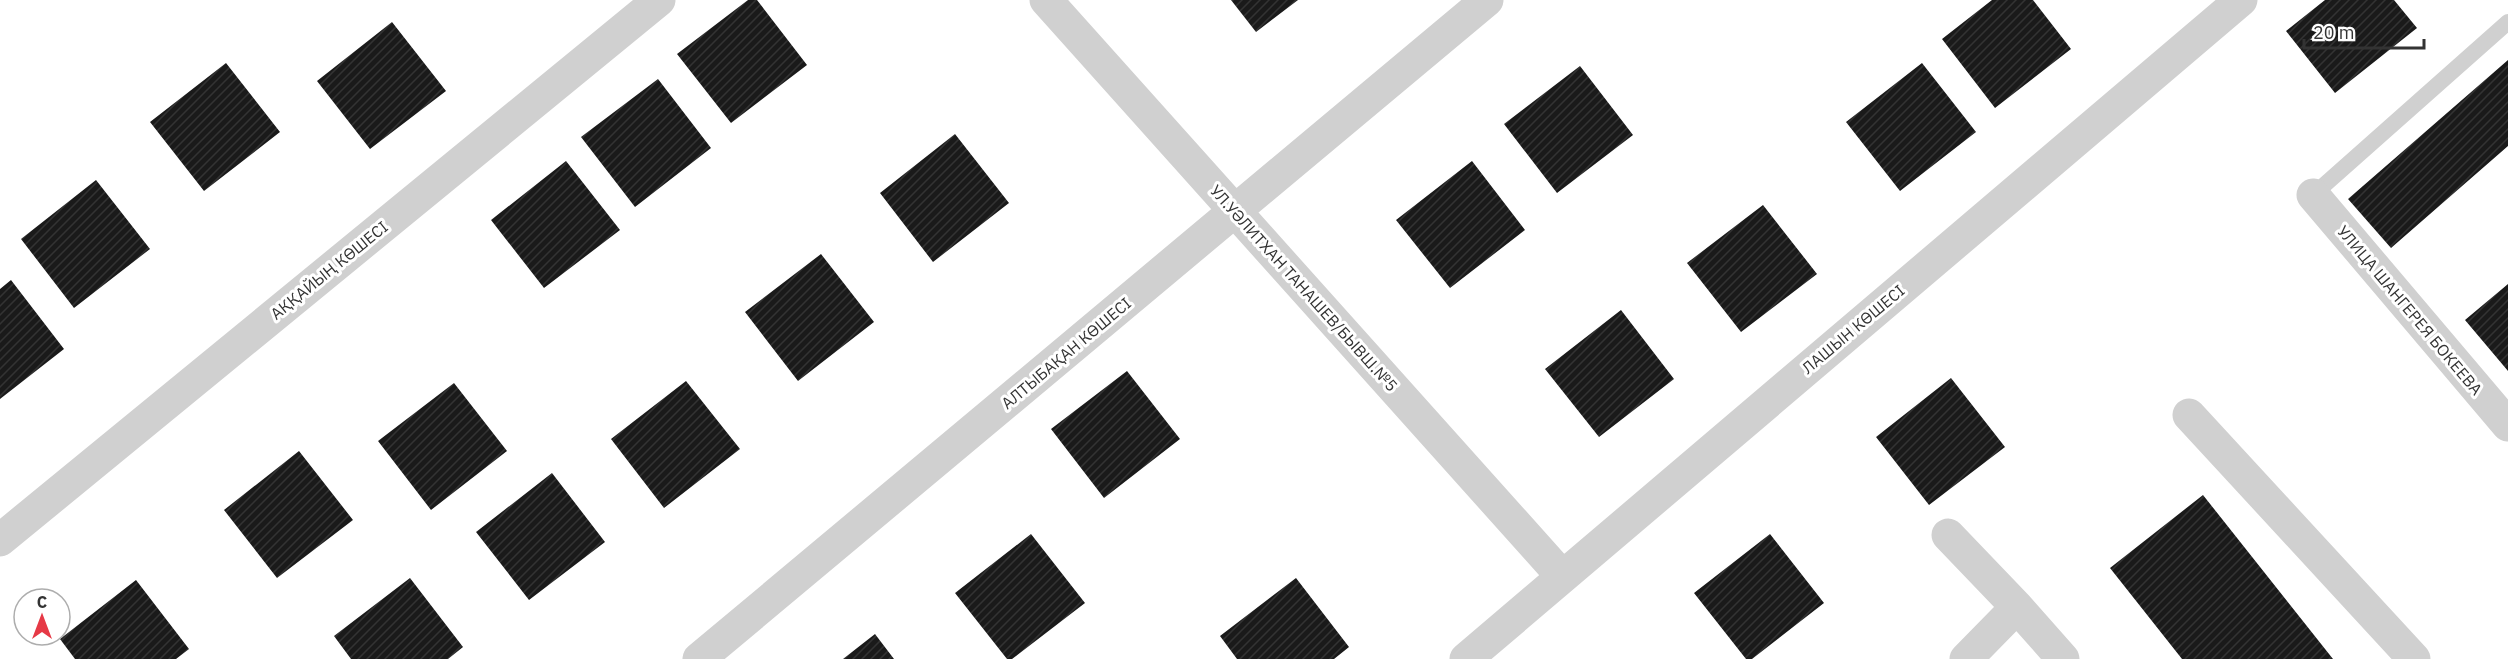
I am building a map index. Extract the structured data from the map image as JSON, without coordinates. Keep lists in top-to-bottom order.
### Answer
{
  "streets": {
    "street": [
      "АҚҚАЙЫҢ КӨШЕСІ",
      "УЛ.УӘЛИТХАН ТАНАШЕВ/БЫВШ.№5",
      "УЛИЦА ШАНГЕРЕЯ БОКЕЕВА",
      "ЛАШЫН КӨШЕСІ",
      "АЛТЫБАҚАН КӨШЕСІ"
    ]
  },
  "crossings": [
    ["УЛ.УӘЛИТХАН ТАНАШЕВ/БЫВШ.№5", "ЛАШЫН КӨШЕСІ"],
    ["УЛ.УӘЛИТХАН ТАНАШЕВ/БЫВШ.№5", "АЛТЫБАҚАН КӨШЕСІ"]
  ],
  "scale_bar": "20 m",
  "north": "top"
}
